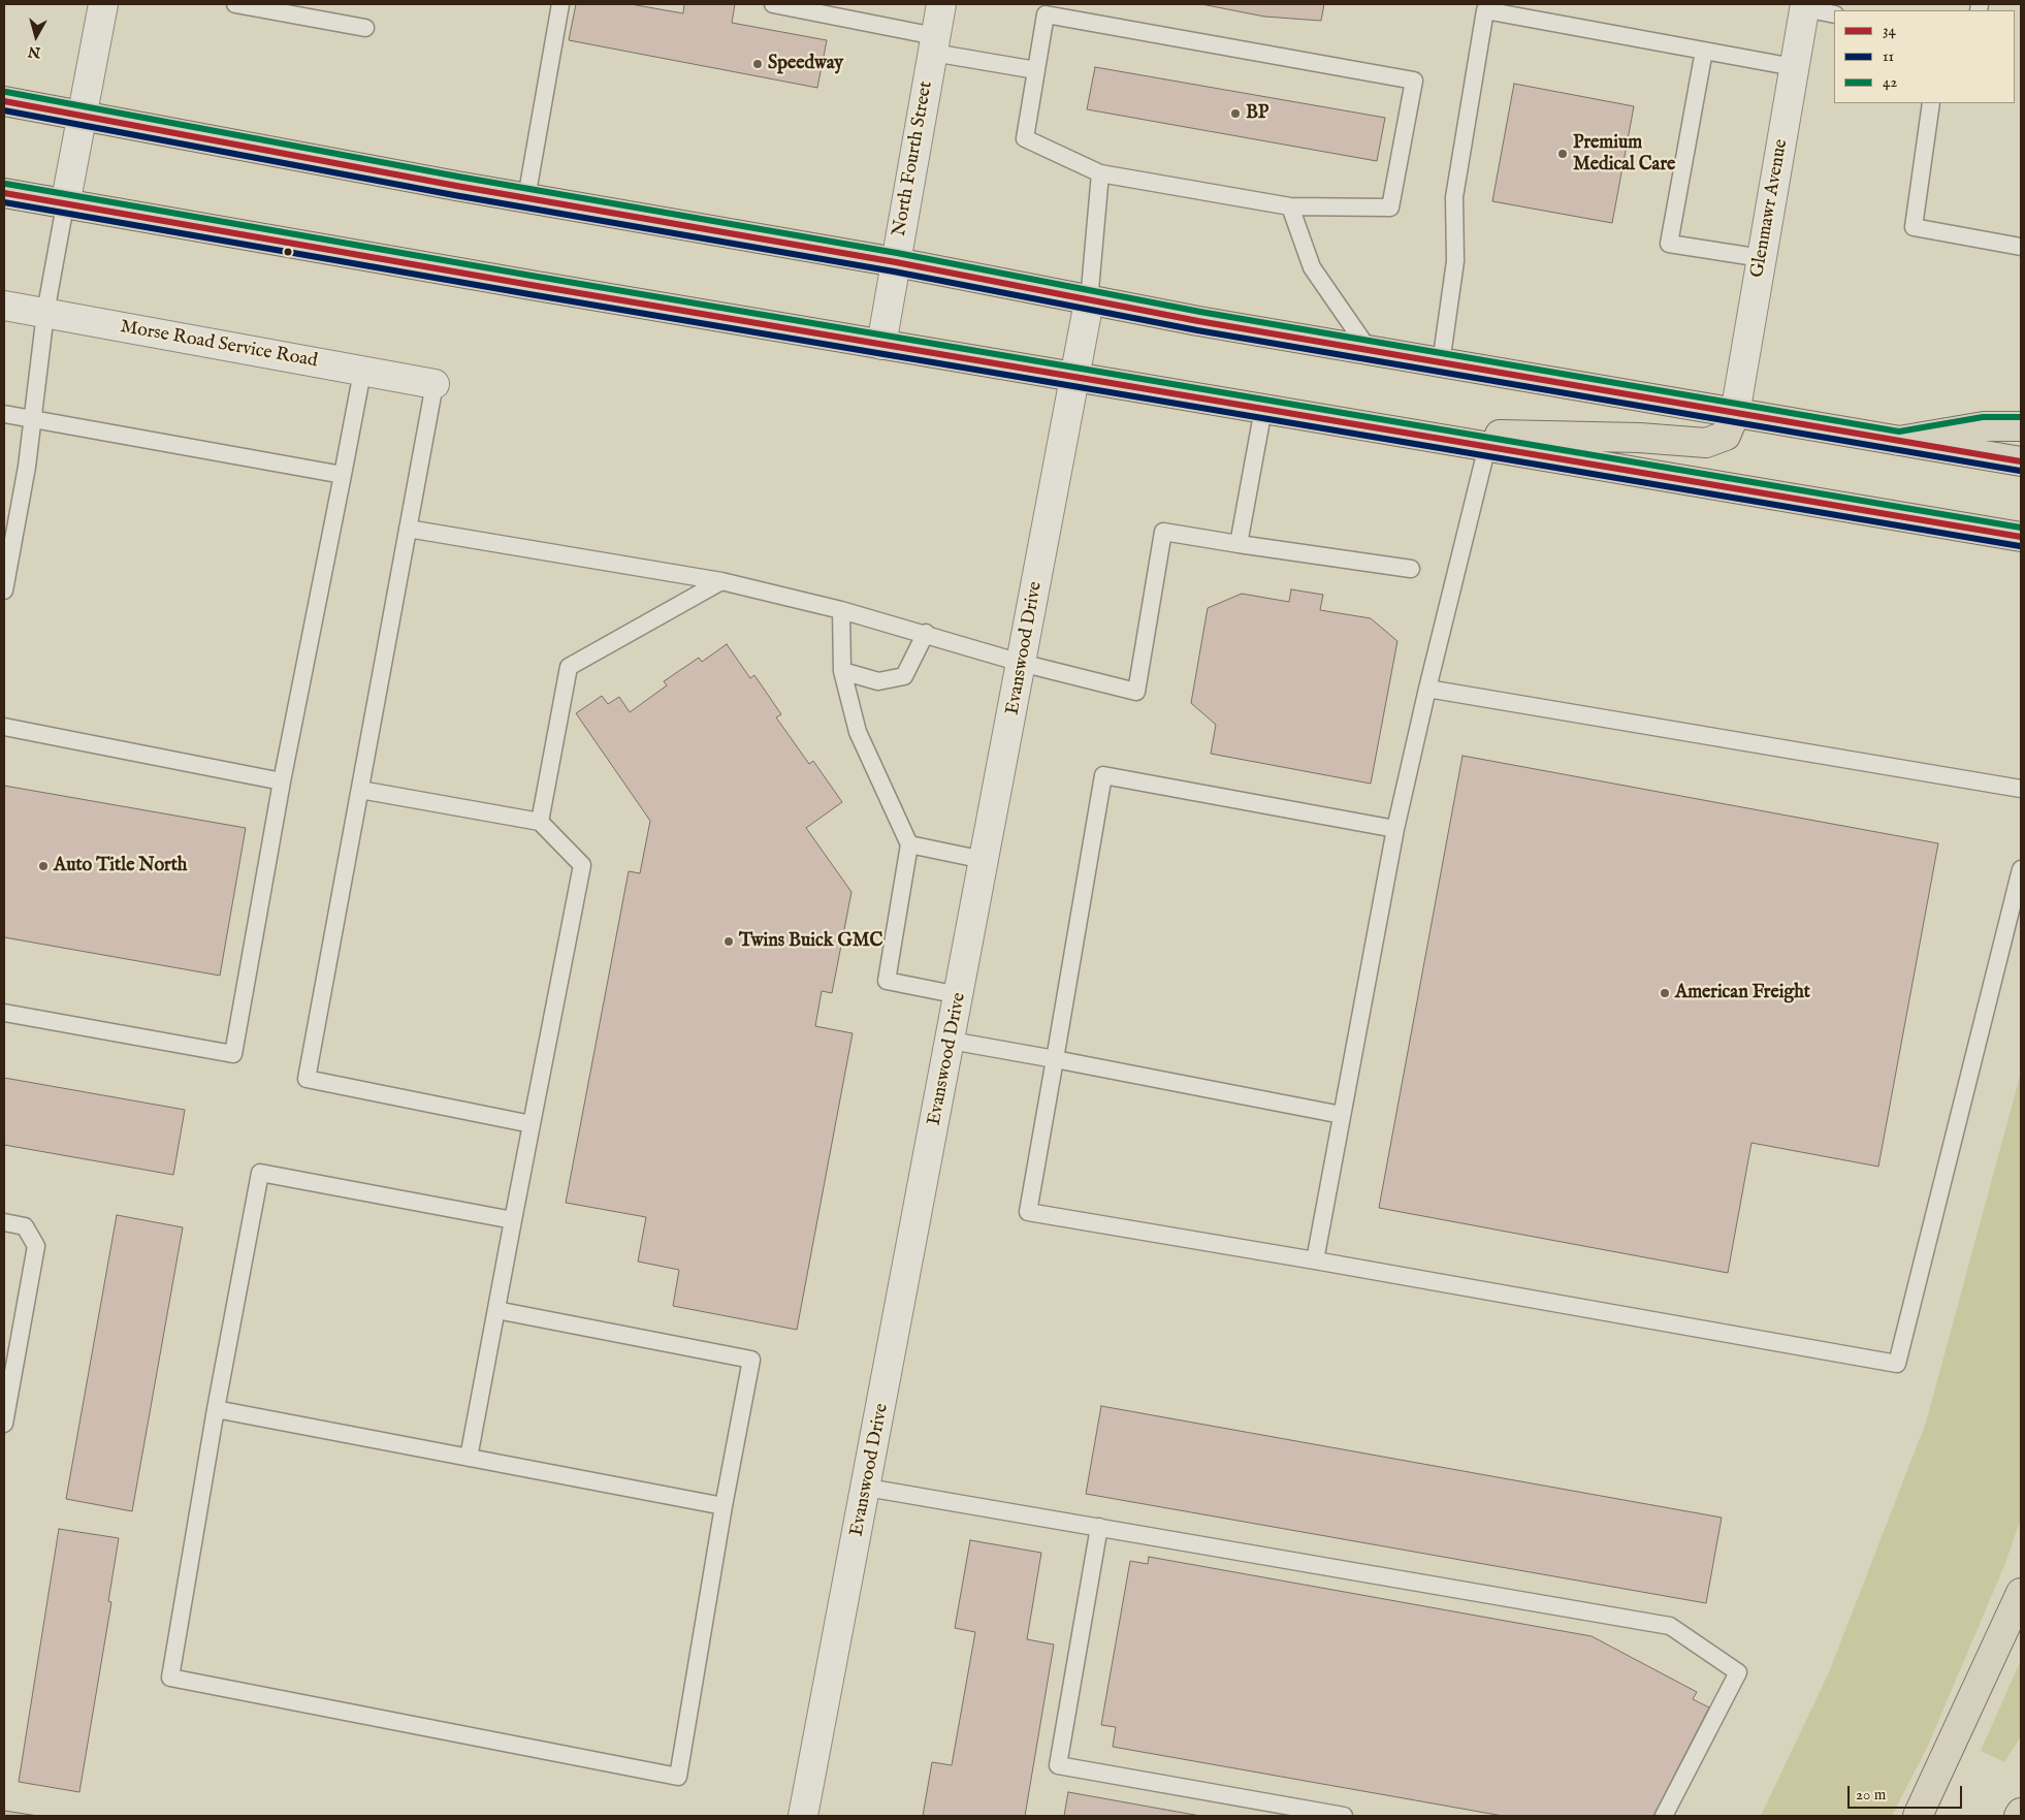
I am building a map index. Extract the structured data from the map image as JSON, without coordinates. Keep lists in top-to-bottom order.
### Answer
{
  "streets": {
    "street": [
      "North Fourth Street",
      "Glenmawr Avenue",
      "Morse Road Service Road",
      "Evanswood Drive"
    ]
  },
  "places": [
    "Speedway",
    "BP",
    "Premium Medical Care",
    "Auto Title North",
    "Twins Buick GMC",
    "American Freight"
  ],
  "lines": ["transit line 42", "transit line 34", "transit line 11"],
  "legend": ["34", "11", "42"],
  "scale_bar": "20 m",
  "north": "bottom"
}
